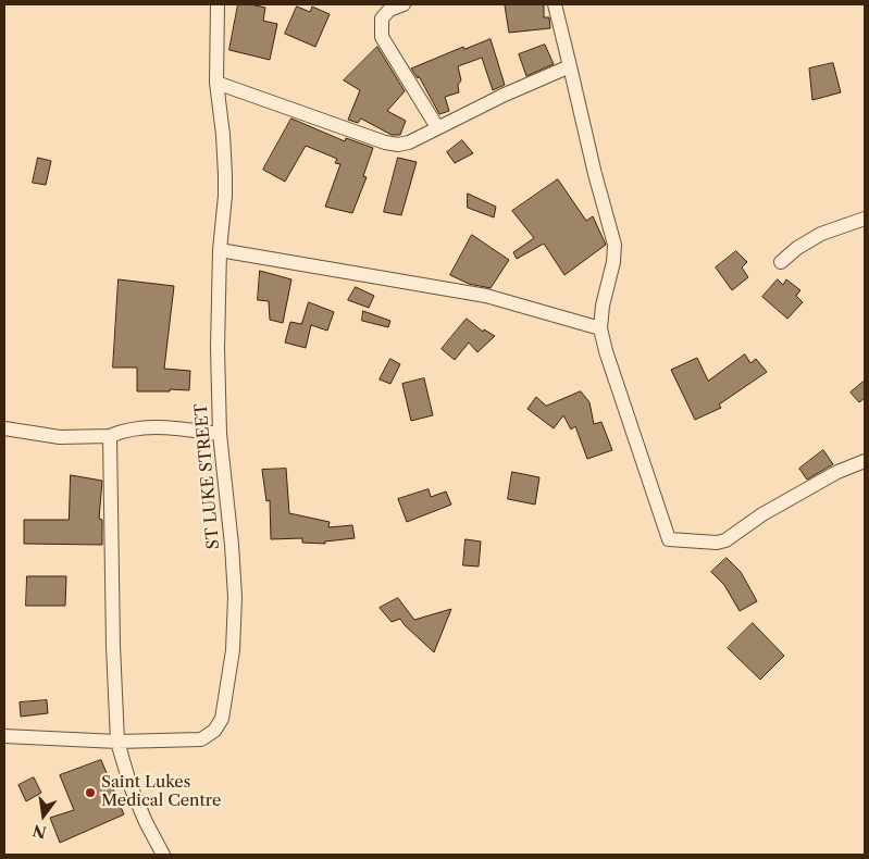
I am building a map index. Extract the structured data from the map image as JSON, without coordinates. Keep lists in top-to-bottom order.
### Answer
{
  "streets": {
    "street": ["ST LUKE STREET"]
  },
  "places": ["Saint Lukes Medical Centre"],
  "north": "bottom"
}
